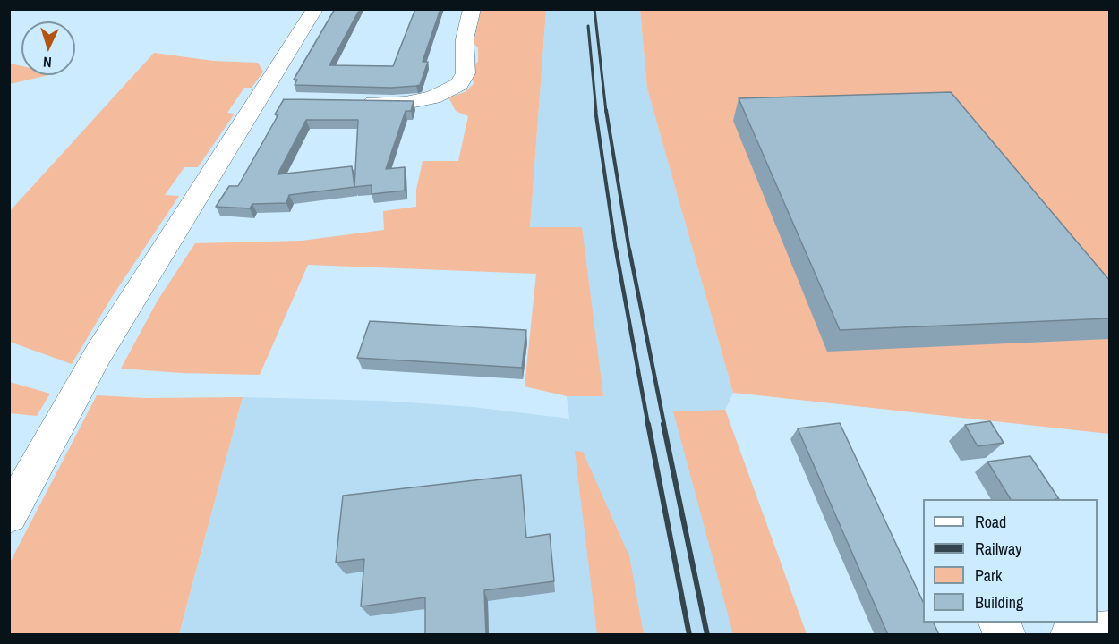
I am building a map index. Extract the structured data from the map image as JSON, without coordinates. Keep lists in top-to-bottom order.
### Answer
{
  "legend": [
    "Road",
    "Railway",
    "Park",
    "Building"
  ],
  "north": "bottom"
}
